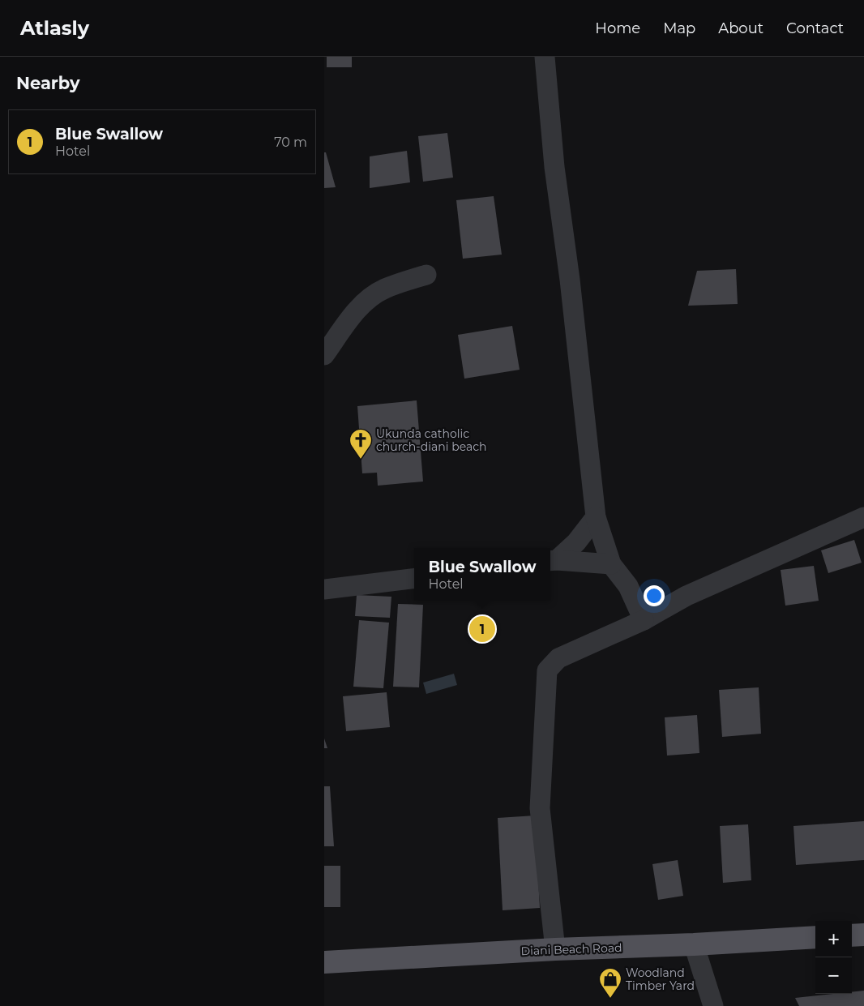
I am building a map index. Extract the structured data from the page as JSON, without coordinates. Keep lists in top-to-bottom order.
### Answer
{
  "streets": {
    "main road": ["Diani Beach Road"]
  },
  "places": {
    "church": ["Ukunda catholic church-diani beach"],
    "shop": ["Woodland Timber Yard"]
  },
  "page": {
    "header": "Atlasly",
    "nav": [
      "Home",
      "Map",
      "About",
      "Contact"
    ],
    "heading": "Nearby",
    "list": [
      {
        "mark": "1",
        "name": "Blue Swallow",
        "note": "Hotel",
        "value": "70 m"
      }
    ],
    "popup": ["Blue Swallow", "Hotel"],
    "pins": "1",
    "map_buttons": ["+", "−"]
  }
}
